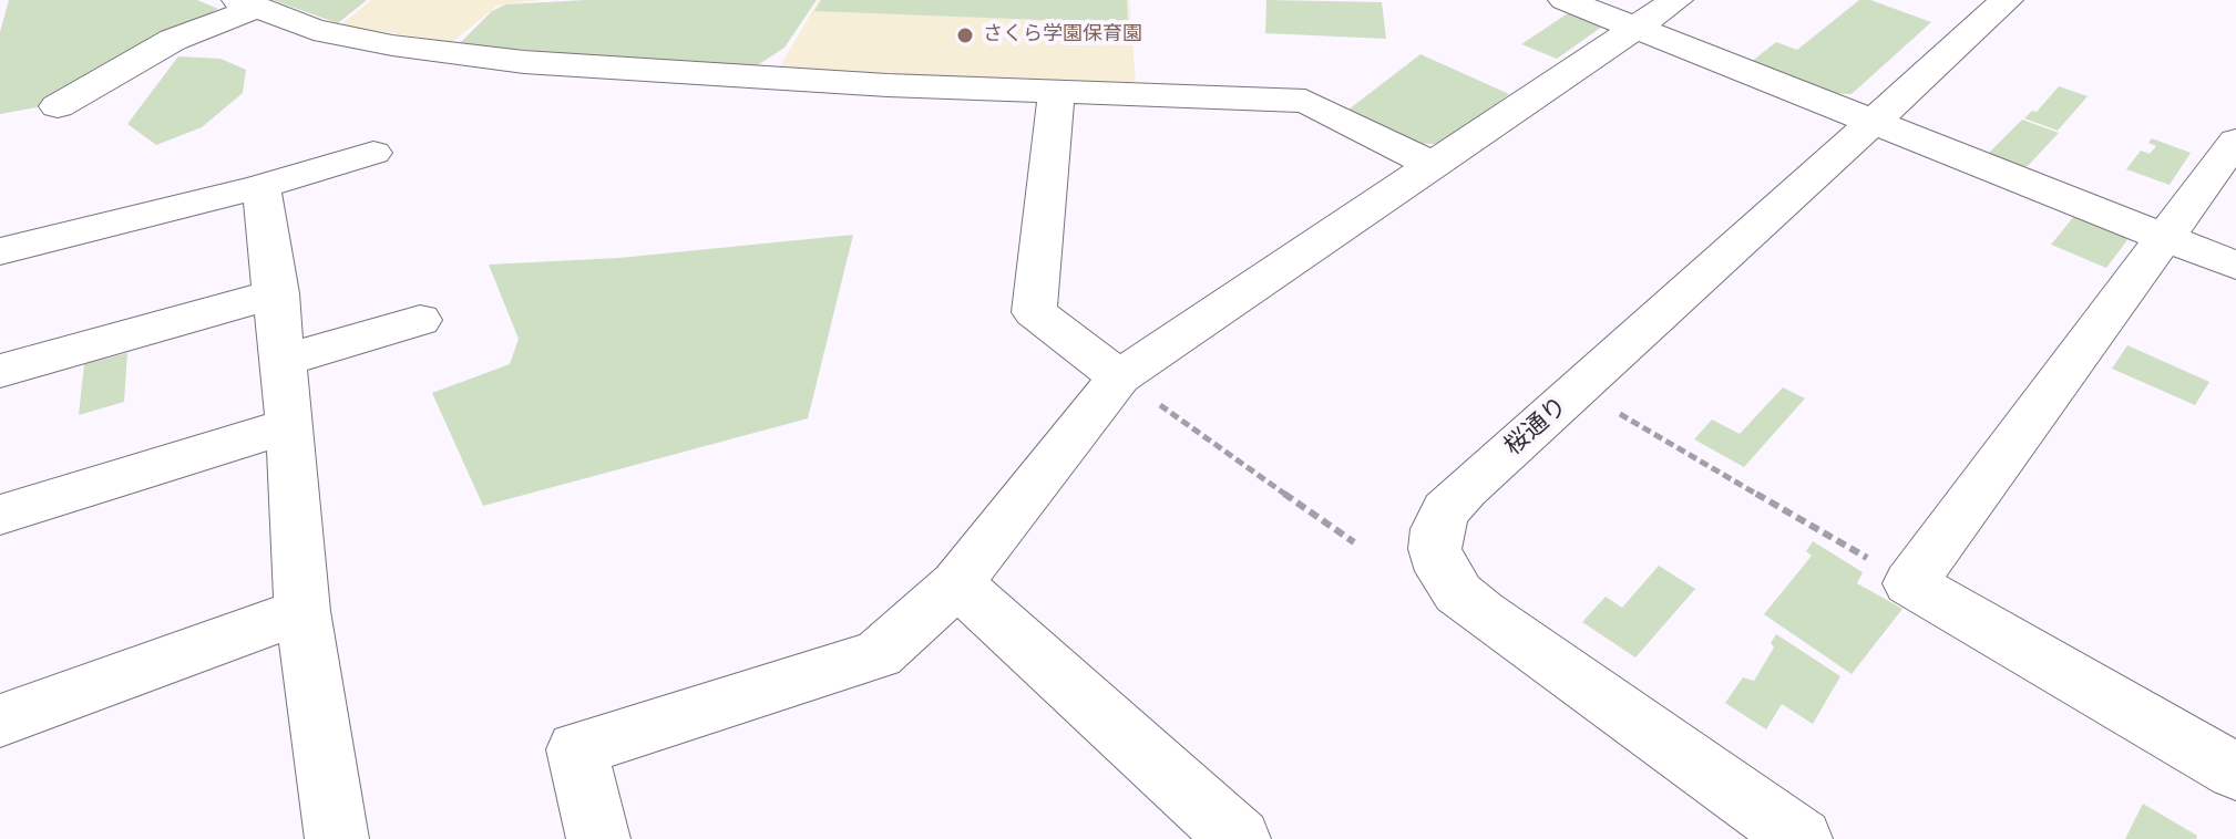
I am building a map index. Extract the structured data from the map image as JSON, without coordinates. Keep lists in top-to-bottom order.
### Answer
{
  "streets": {
    "street": ["桜通り"]
  },
  "places": ["さくら学園保育園"]
}
